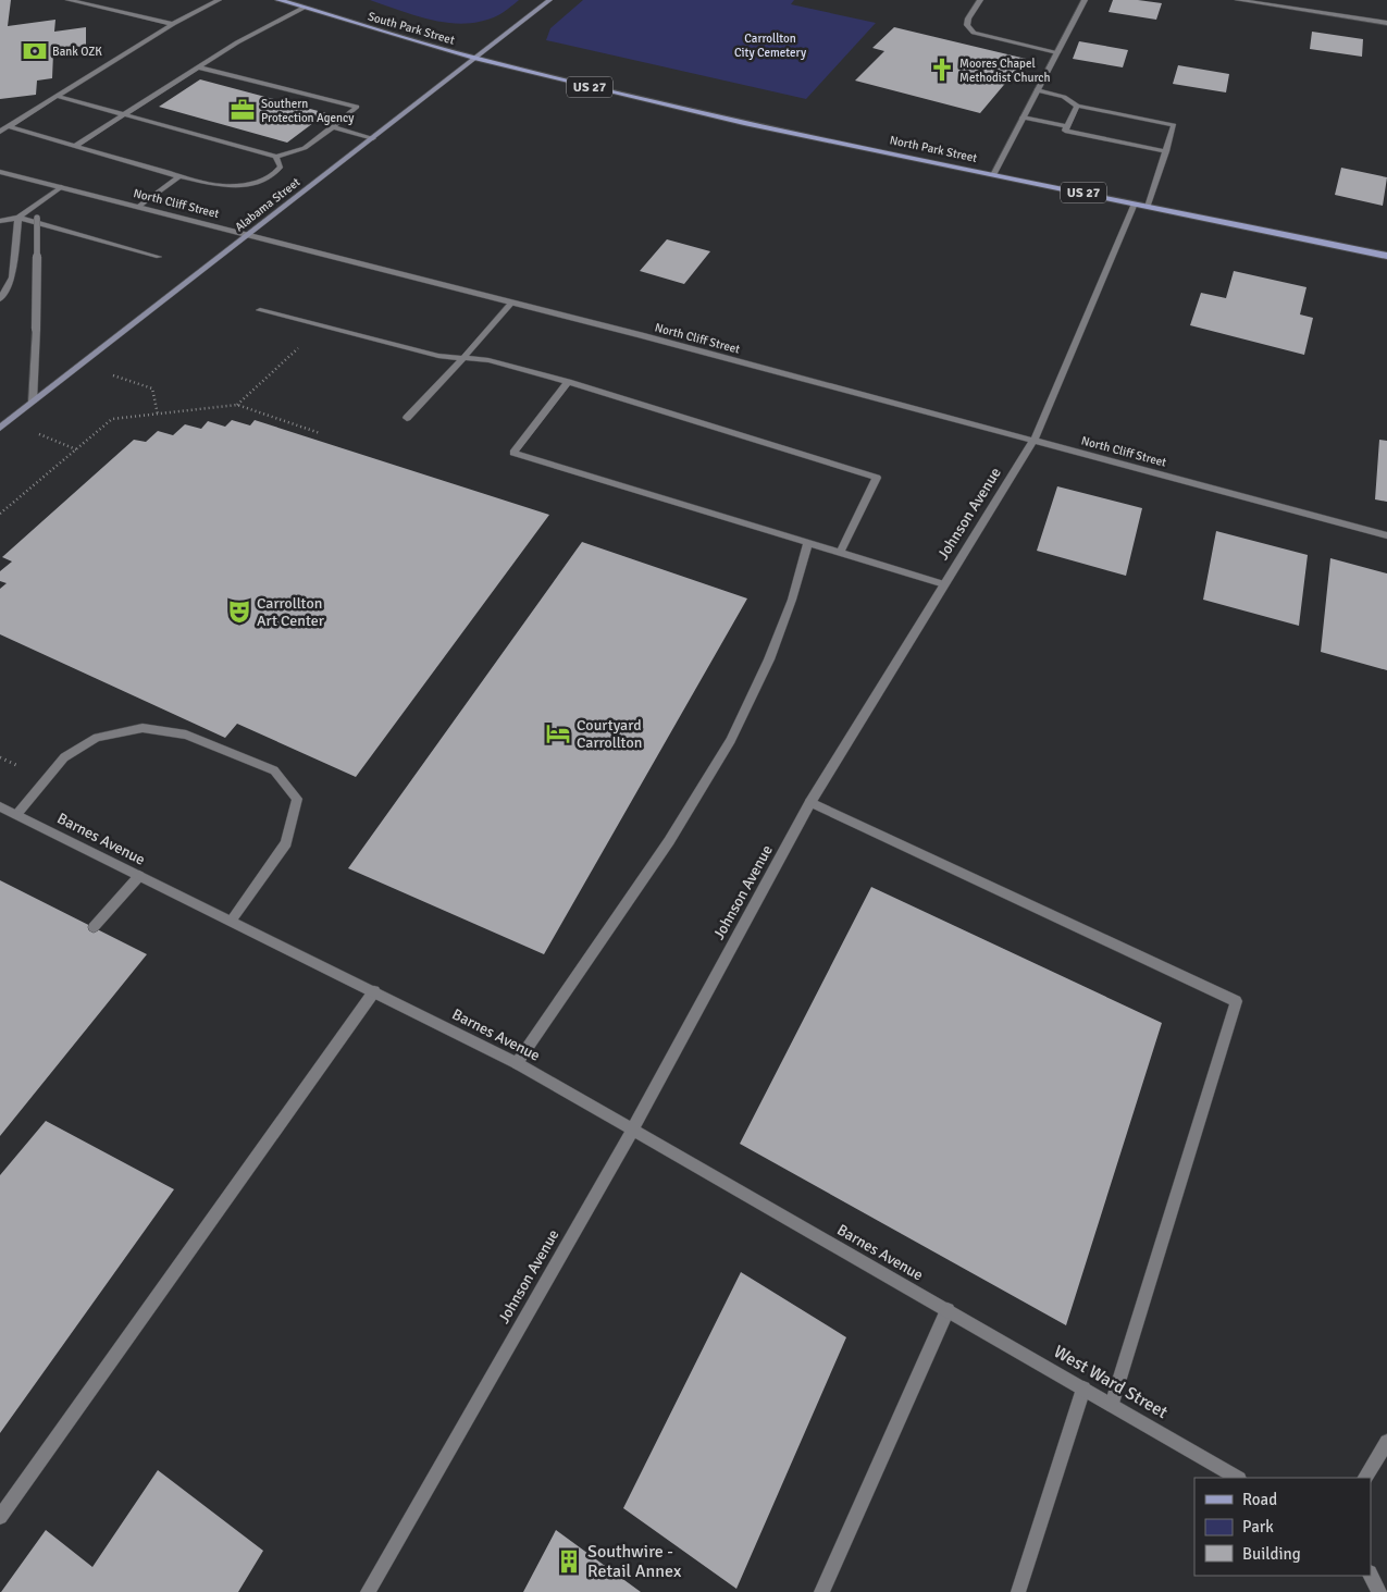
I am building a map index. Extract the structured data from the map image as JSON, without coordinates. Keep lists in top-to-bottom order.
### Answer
{
  "streets": {
    "main road": [
      "South Park Street",
      "US 27",
      "North Park Street",
      "Alabama Street"
    ],
    "street": [
      "North Cliff Street",
      "Johnson Avenue",
      "Barnes Avenue",
      "West Ward Street"
    ]
  },
  "crossings": [
    ["South Park Street", "North Park Street"],
    ["South Park Street", "Alabama Street"],
    ["North Park Street", "Alabama Street"],
    ["North Park Street", "Johnson Avenue"],
    ["North Cliff Street", "Alabama Street"],
    ["North Cliff Street", "Johnson Avenue"],
    ["Johnson Avenue", "Barnes Avenue"],
    ["Barnes Avenue", "West Ward Street"]
  ],
  "parks": ["Carrollton City Cemetery"],
  "places": {
    "bank": ["Bank OZK"],
    "church": ["Moores Chapel Methodist Church"],
    "office": ["Southern Protection Agency"],
    "theatre": ["Carrollton Art Center"],
    "hotel": ["Courtyard Carrollton"],
    "building": ["Southwire - Retail Annex"]
  },
  "legend": ["Road", "Park", "Building"]
}
